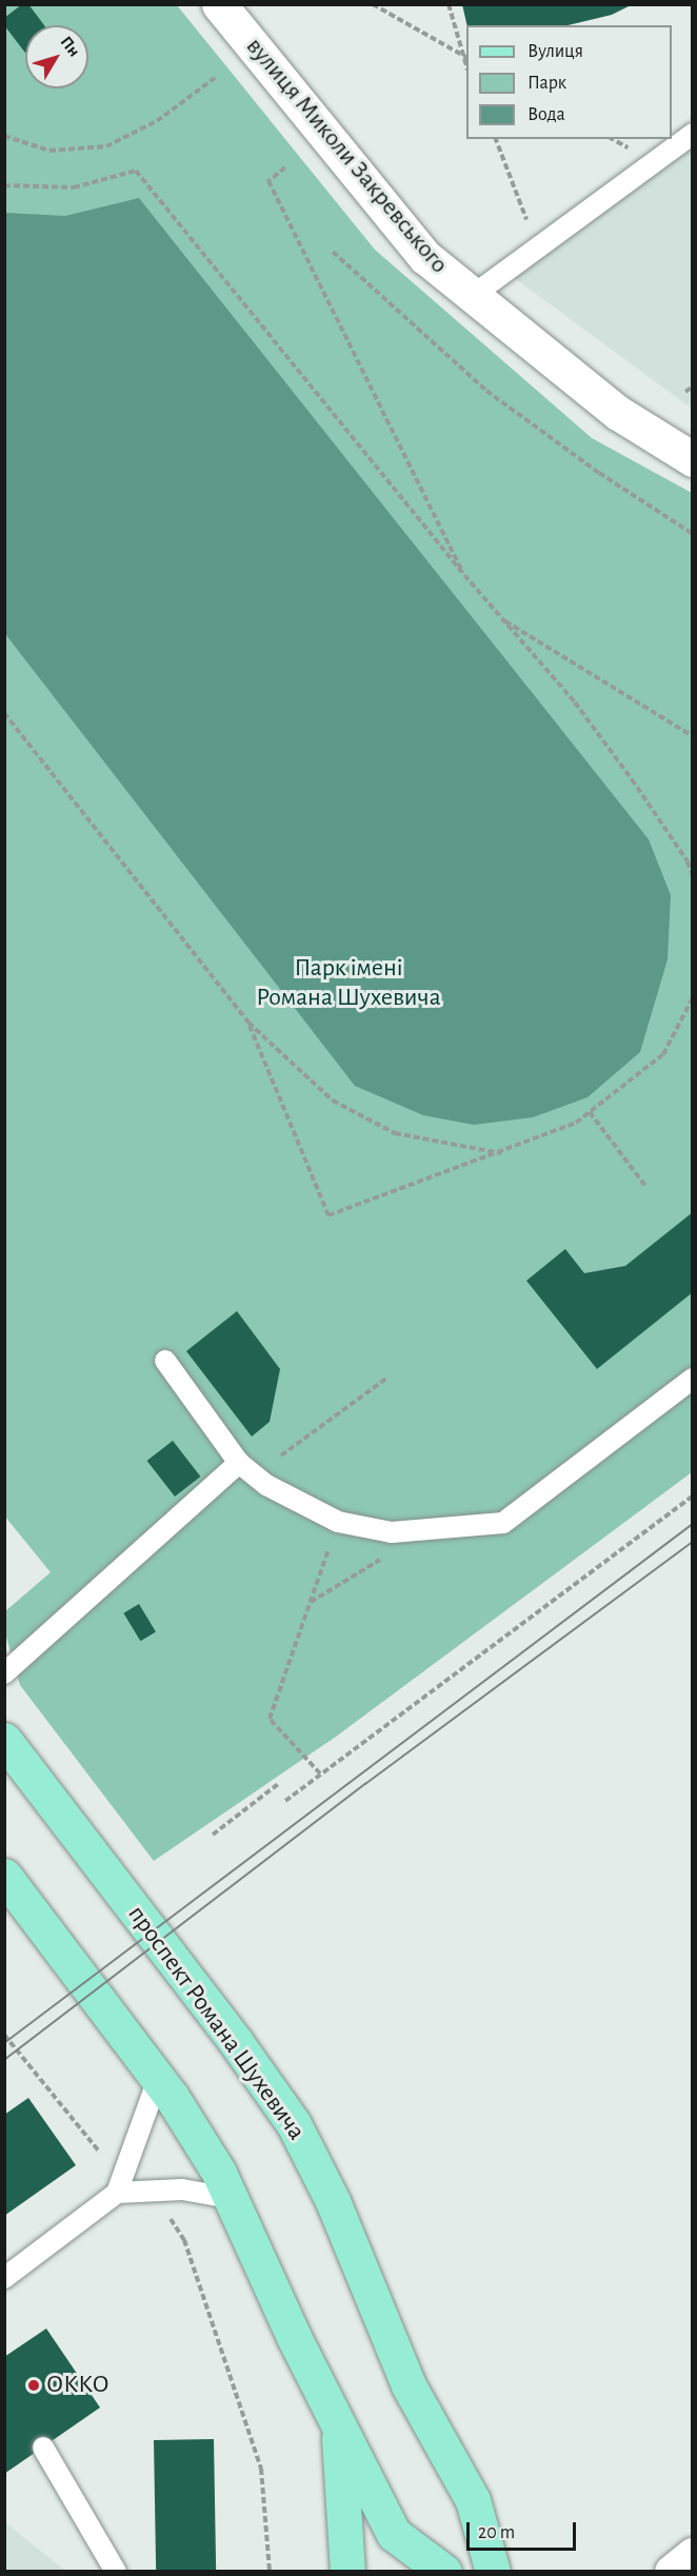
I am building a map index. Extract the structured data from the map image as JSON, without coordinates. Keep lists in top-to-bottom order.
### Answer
{
  "streets": {
    "main road": ["проспект Романа Шухевича"],
    "street": ["вулиця Миколи Закревського"]
  },
  "parks": ["Парк імені Романа Шухевича"],
  "places": ["ОККО"],
  "legend": ["Вулиця", "Парк", "Вода"],
  "scale_bar": "20 m",
  "north": "top right"
}
